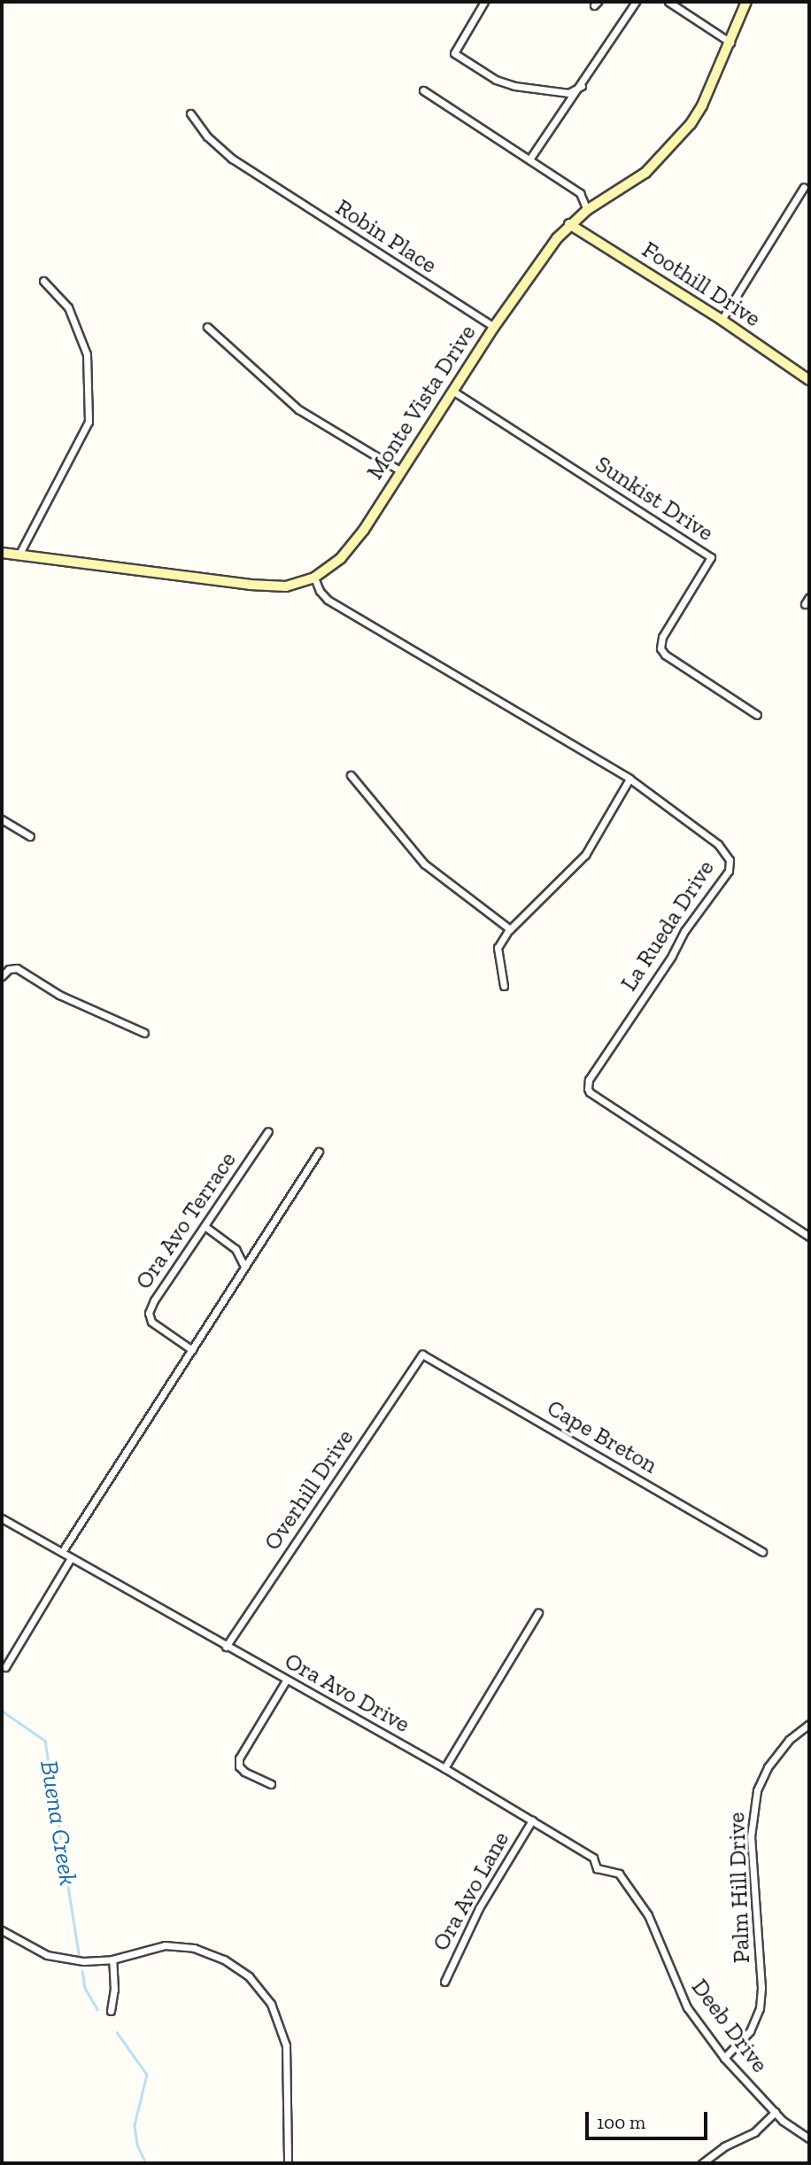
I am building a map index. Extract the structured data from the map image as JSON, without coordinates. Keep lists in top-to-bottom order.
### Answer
{
  "streets": {
    "main road": ["Foothill Drive", "Monte Vista Drive"],
    "street": [
      "Robin Place",
      "Sunkist Drive",
      "La Rueda Drive",
      "Ora Avo Terrace",
      "Cape Breton",
      "Overhill Drive",
      "Ora Avo Drive",
      "Palm Hill Drive",
      "Ora Avo Lane",
      "Deeb Drive"
    ]
  },
  "crossings": [
    ["Robin Place", "Monte Vista Drive"],
    ["Foothill Drive", "Monte Vista Drive"],
    ["Monte Vista Drive", "Sunkist Drive"],
    ["Monte Vista Drive", "La Rueda Drive"],
    ["Cape Breton", "Overhill Drive"],
    ["Overhill Drive", "Ora Avo Drive"],
    ["Ora Avo Drive", "Ora Avo Lane"],
    ["Ora Avo Drive", "Deeb Drive"],
    ["Palm Hill Drive", "Deeb Drive"]
  ],
  "water": ["Buena Creek"],
  "scale_bar": "100 m"
}
